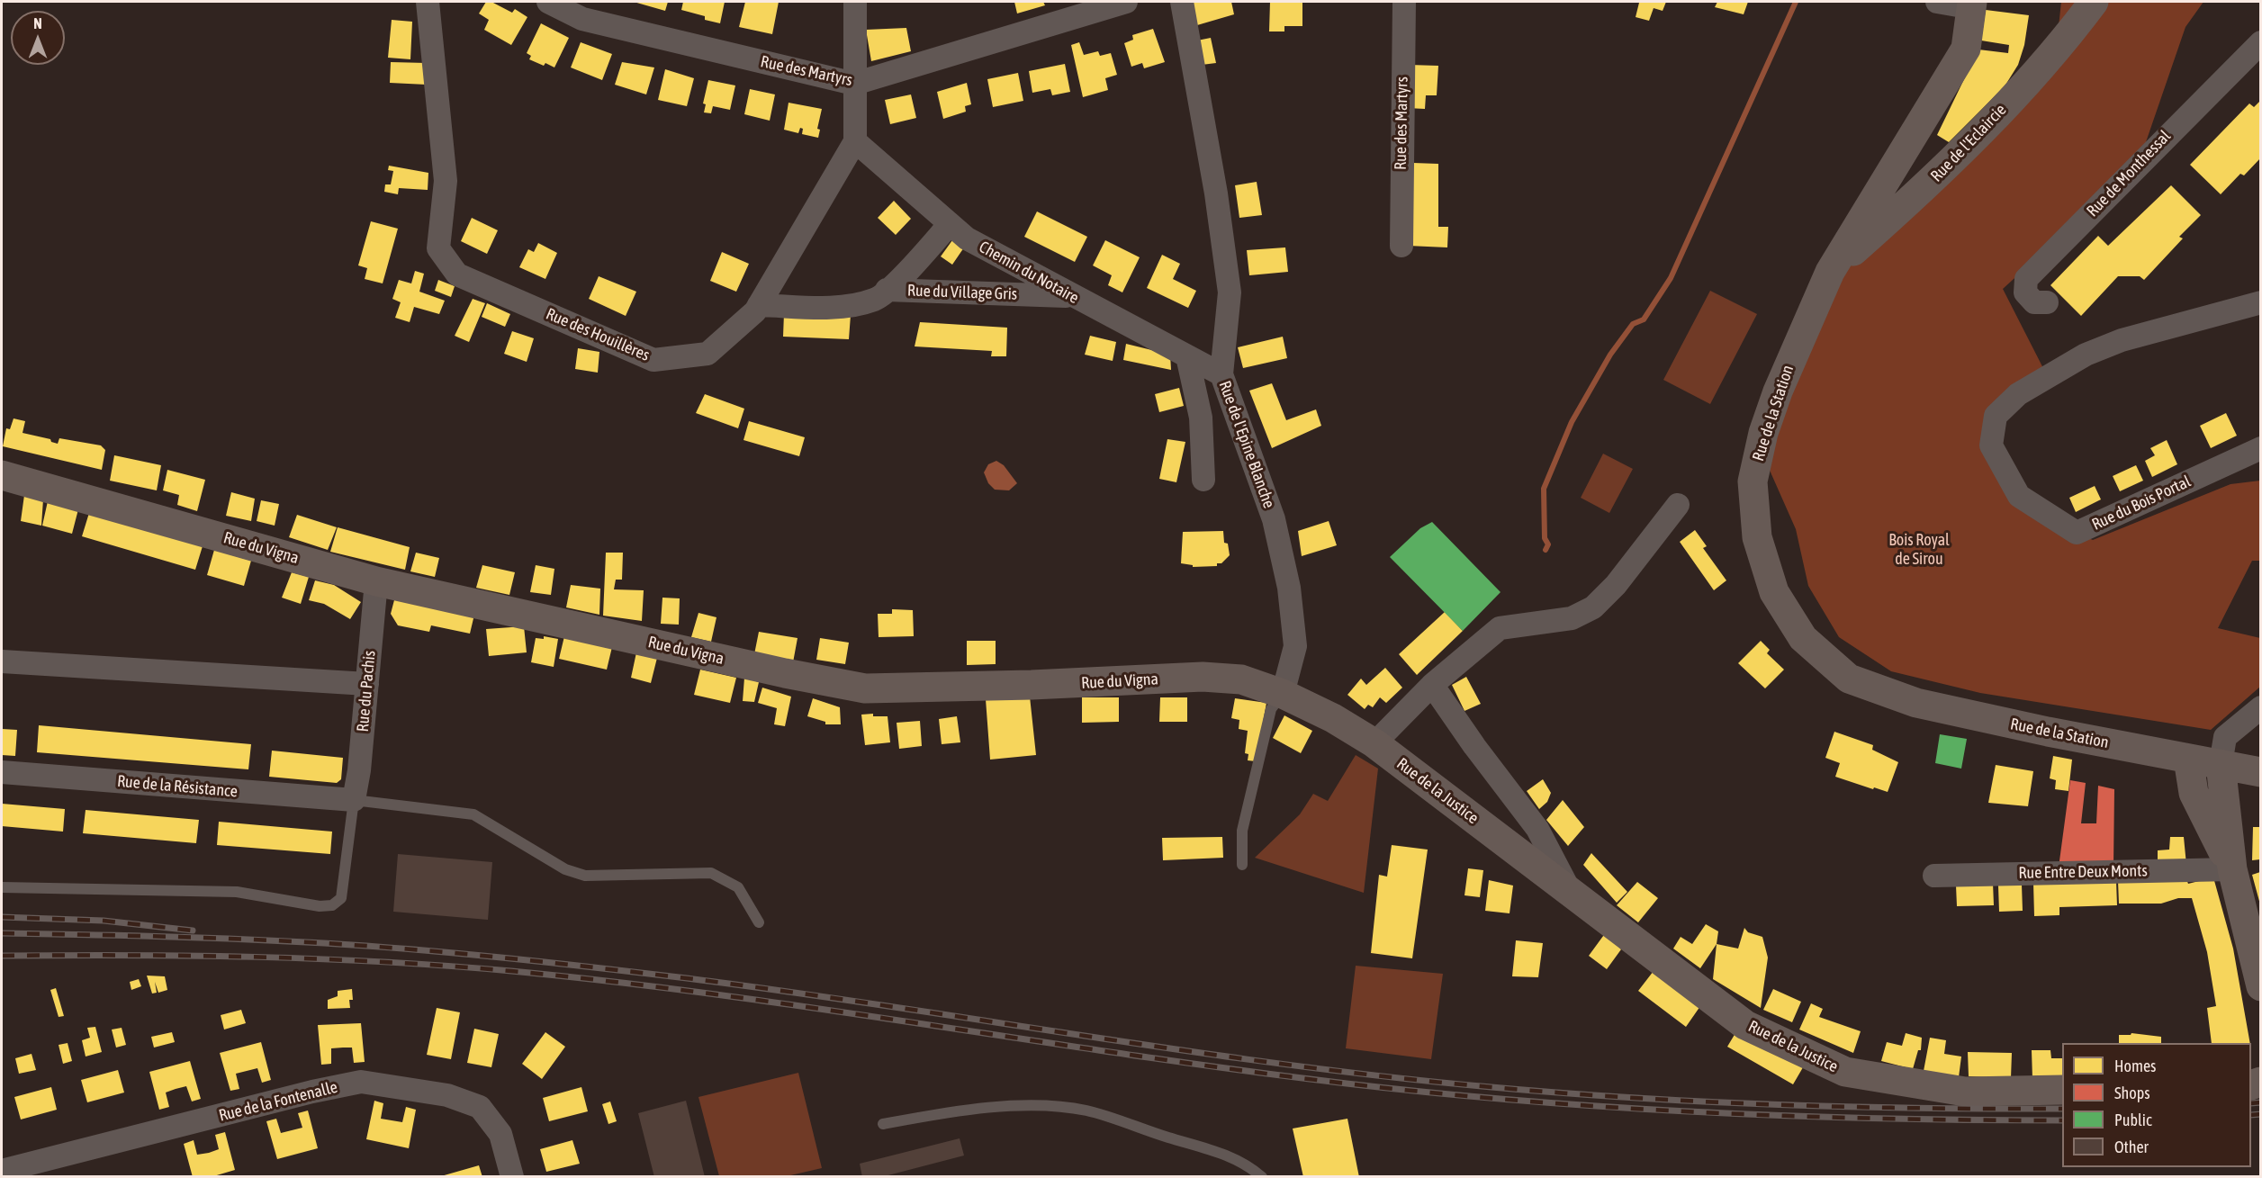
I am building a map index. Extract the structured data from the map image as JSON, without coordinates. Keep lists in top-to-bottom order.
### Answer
{
  "streets": {
    "street": [
      "Rue des Martyrs",
      "Rue de l'Eclaircie",
      "Rue de Monthessal",
      "Chemin du Notaire",
      "Rue du Village Gris",
      "Rue des Houillères",
      "Rue de la Station",
      "Rue de l'Epine Blanche",
      "Rue du Bois Portal",
      "Rue du Vigna",
      "Rue du Pachis",
      "Rue de la Résistance",
      "Rue de la Justice",
      "Rue Entre Deux Monts",
      "Rue de la Fontenalle"
    ]
  },
  "crossings": [
    ["Rue de l'Eclaircie", "Rue de la Station"],
    ["Chemin du Notaire", "Rue du Village Gris"],
    ["Chemin du Notaire", "Rue des Houillères"],
    ["Chemin du Notaire", "Rue de l'Epine Blanche"],
    ["Rue de l'Epine Blanche", "Rue du Vigna"],
    ["Rue du Vigna", "Rue du Pachis"],
    ["Rue du Vigna", "Rue de la Justice"],
    ["Rue du Pachis", "Rue de la Résistance"]
  ],
  "parks": ["Bois Royal de Sirou"],
  "legend": [
    "Homes",
    "Shops",
    "Public",
    "Other"
  ],
  "north": "top"
}
